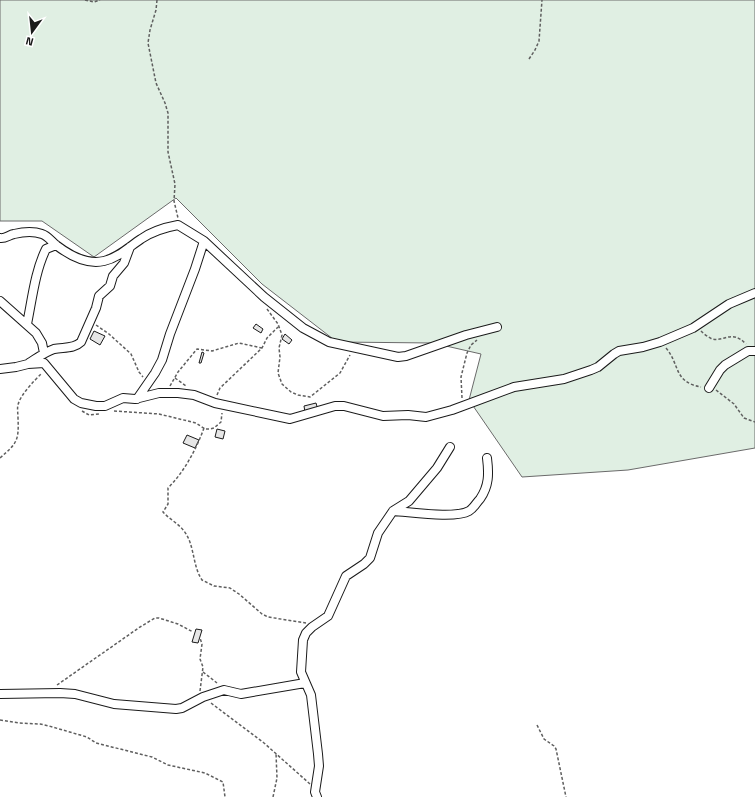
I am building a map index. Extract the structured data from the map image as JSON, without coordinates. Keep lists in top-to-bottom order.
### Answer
{
  "north": "bottom"
}
